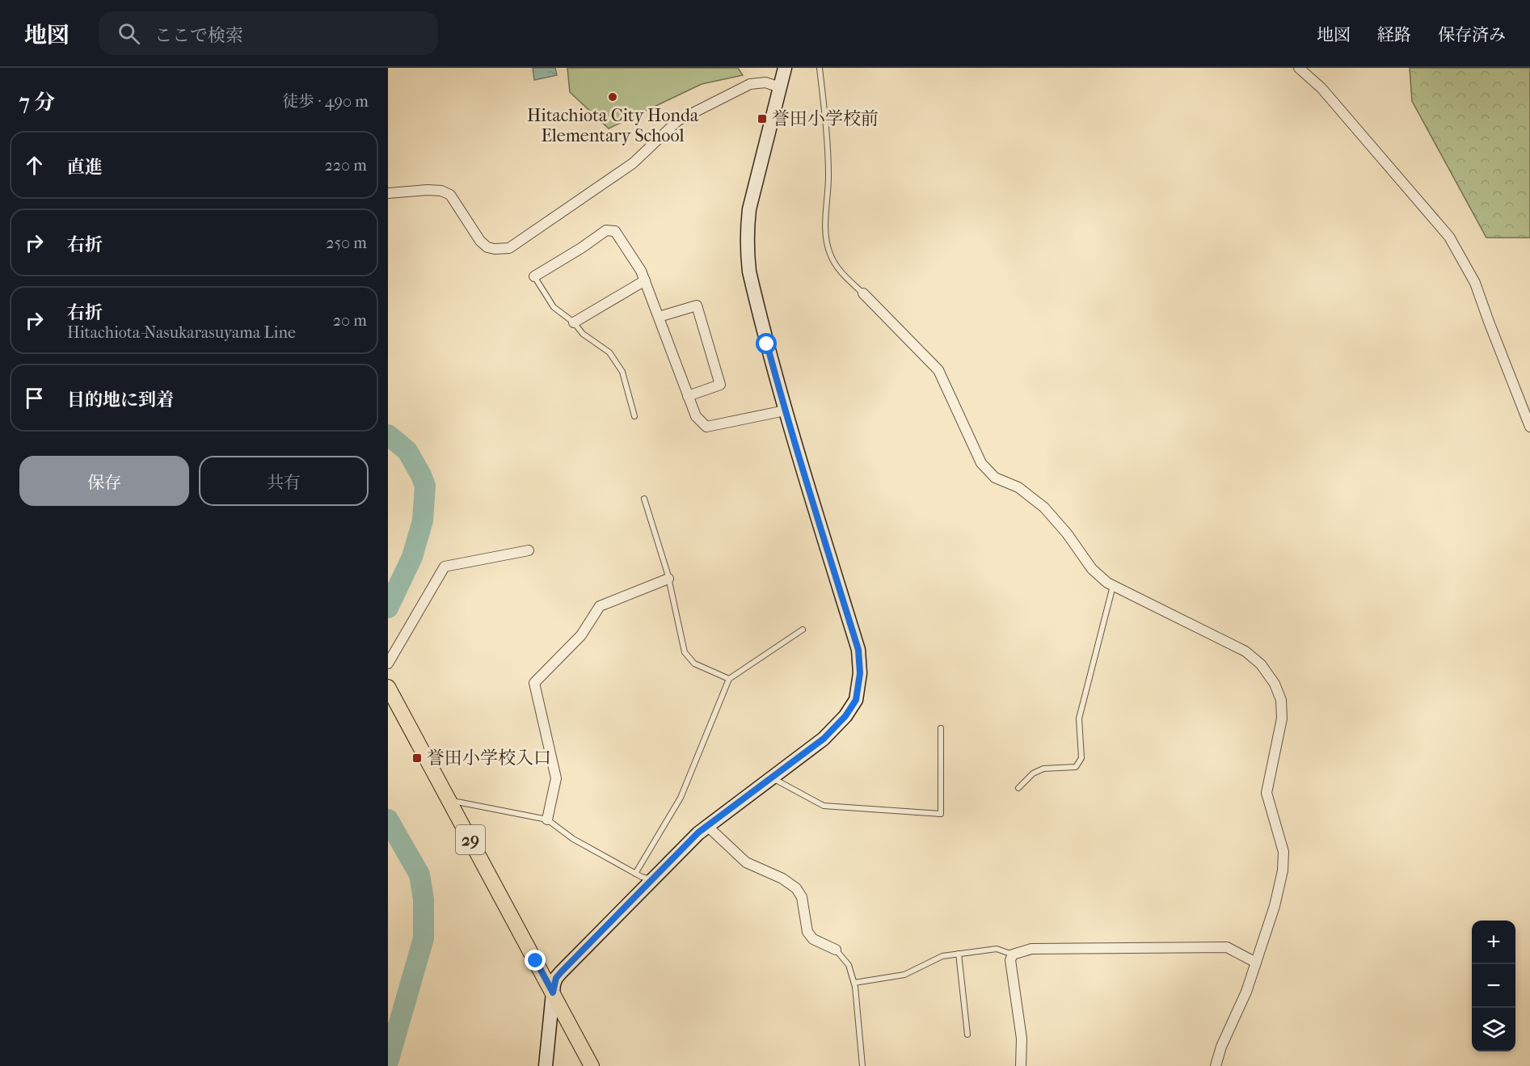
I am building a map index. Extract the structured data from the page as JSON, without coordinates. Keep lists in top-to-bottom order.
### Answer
{
  "streets": {
    "main road": ["29"]
  },
  "places": {
    "other": ["Hitachiota City Honda Elementary School"],
    "transit": ["誉田小学校前", "誉田小学校入口"]
  },
  "page": {
    "header": "地図",
    "search": "ここで検索",
    "nav": ["地図", "経路", "保存済み"],
    "heading": ["7 分", "徒歩 · 490 m"],
    "list": [
      ["直進", "220 m"],
      ["右折", "250 m"],
      ["右折", "Hitachiota-Nasukarasuyama Line", "20 m"],
      "目的地に到着"
    ],
    "buttons": ["保存", "共有"],
    "map_buttons": ["+", "−"]
  }
}
